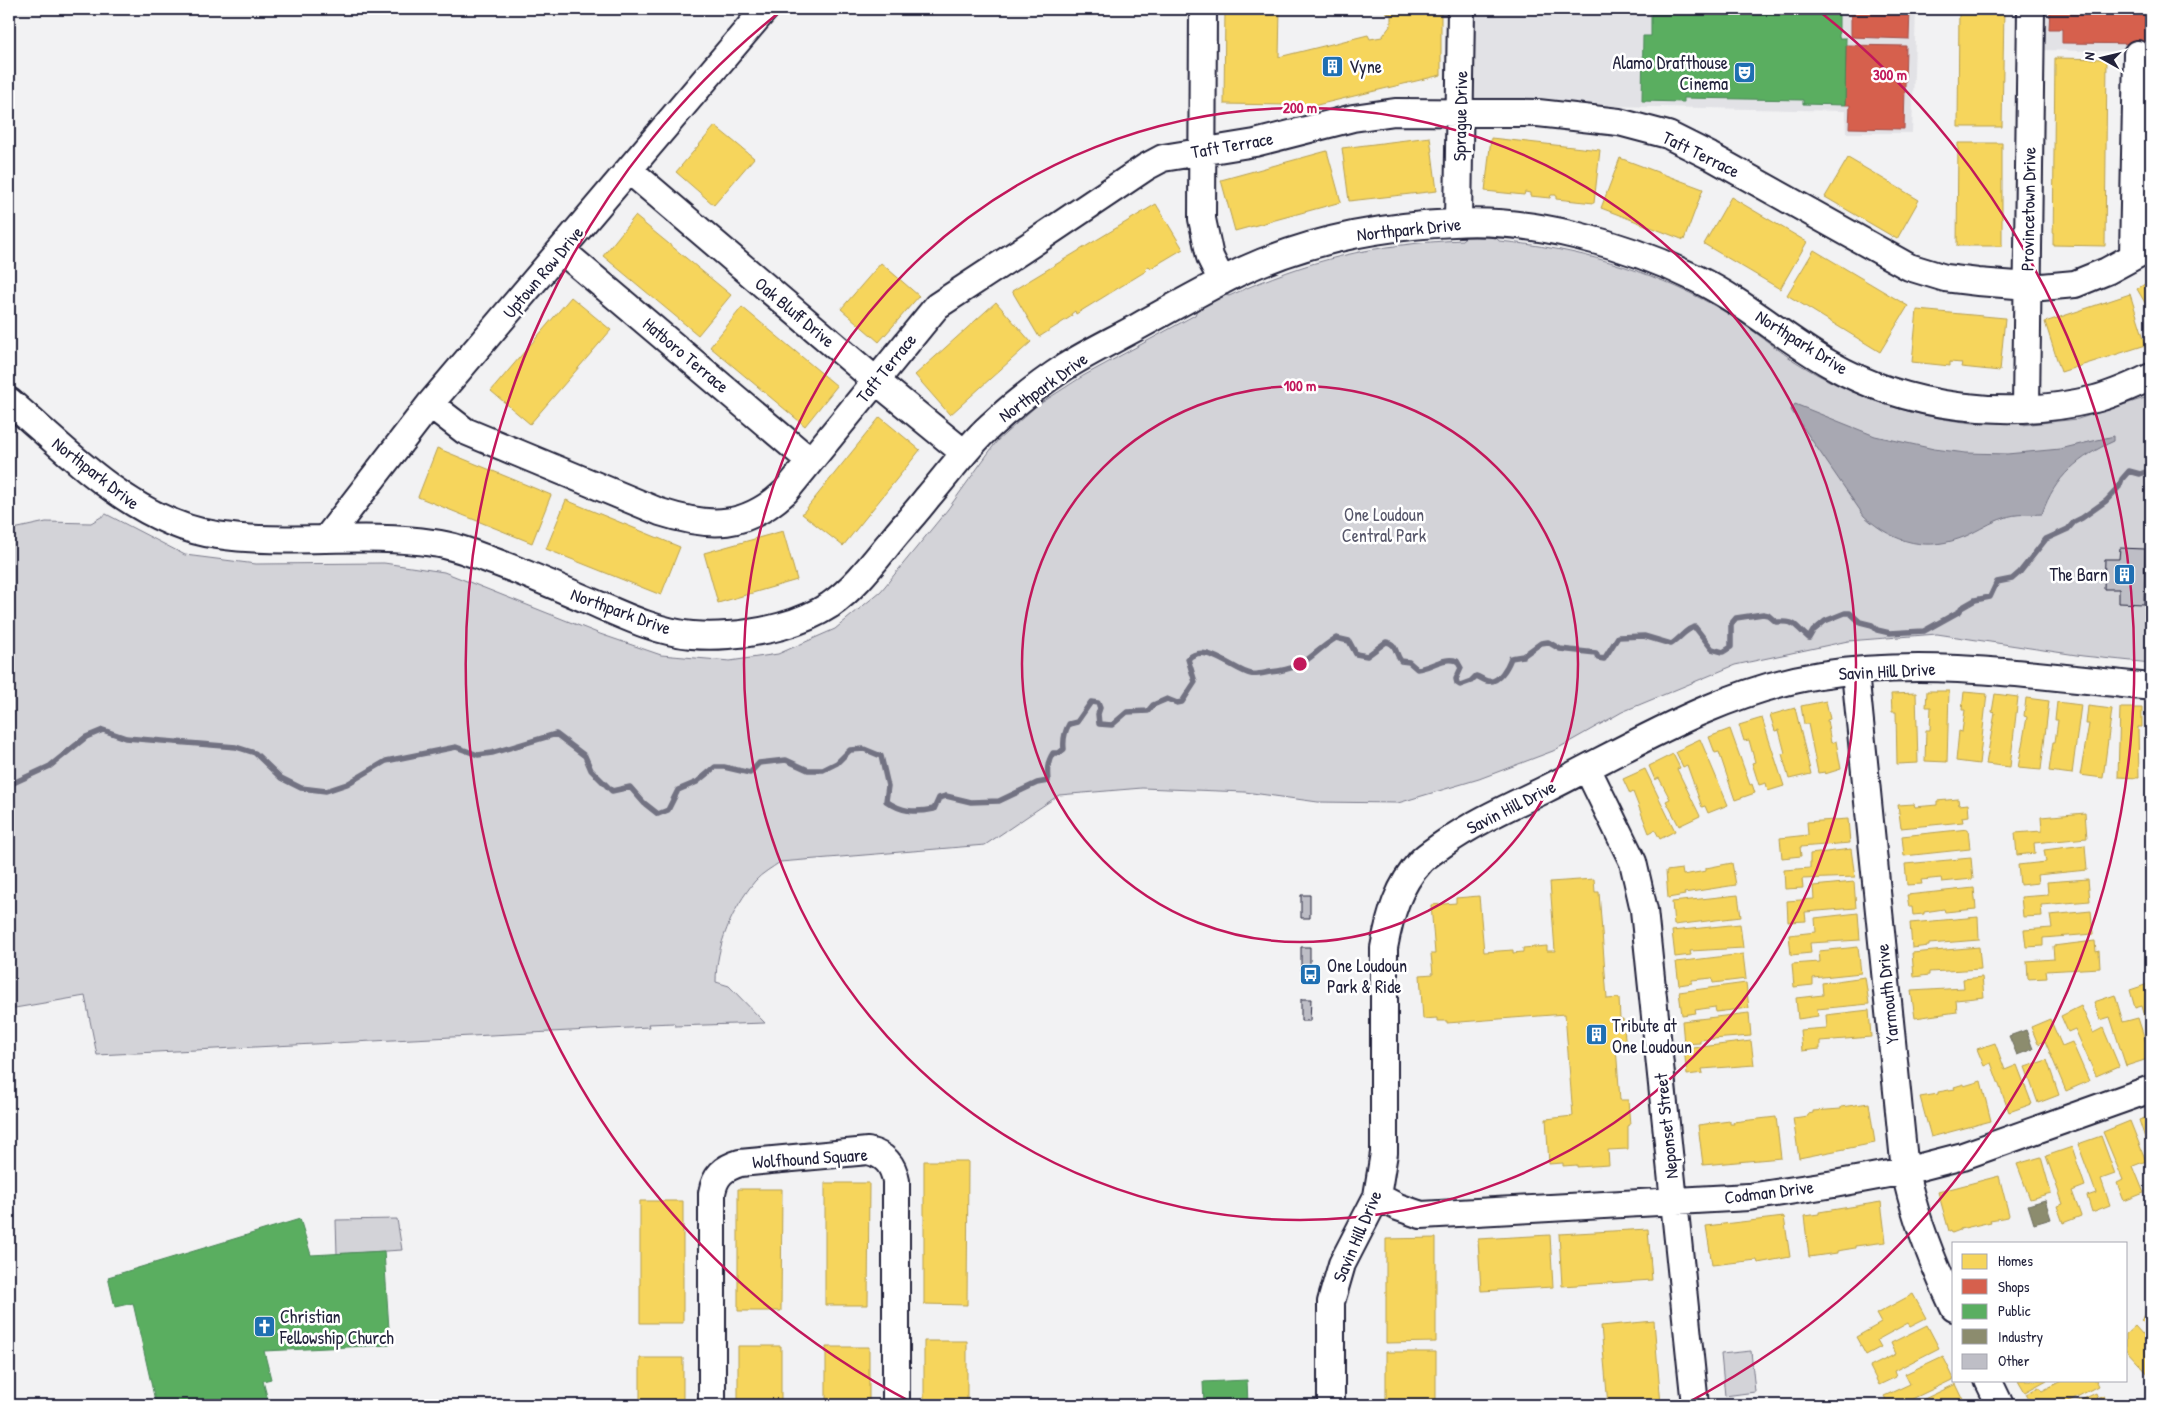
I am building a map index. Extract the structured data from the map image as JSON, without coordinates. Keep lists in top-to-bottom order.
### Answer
{
  "streets": {
    "street": [
      "Sprague Drive",
      "Taft Terrace",
      "Provincetown Drive",
      "Northpark Drive",
      "Uptown Row Drive",
      "Oak Bluff Drive",
      "Hatboro Terrace",
      "Savin Hill Drive",
      "Yarmouth Drive",
      "Neponset Street",
      "Wolfhound Square",
      "Codman Drive"
    ]
  },
  "crossings": [
    ["Sprague Drive", "Taft Terrace"],
    ["Sprague Drive", "Northpark Drive"],
    ["Taft Terrace", "Provincetown Drive"],
    ["Taft Terrace", "Uptown Row Drive"],
    ["Taft Terrace", "Oak Bluff Drive"],
    ["Taft Terrace", "Hatboro Terrace"],
    ["Provincetown Drive", "Northpark Drive"],
    ["Northpark Drive", "Uptown Row Drive"],
    ["Northpark Drive", "Oak Bluff Drive"],
    ["Uptown Row Drive", "Oak Bluff Drive"],
    ["Uptown Row Drive", "Hatboro Terrace"],
    ["Savin Hill Drive", "Yarmouth Drive"],
    ["Savin Hill Drive", "Neponset Street"],
    ["Savin Hill Drive", "Codman Drive"],
    ["Yarmouth Drive", "Codman Drive"],
    ["Neponset Street", "Codman Drive"]
  ],
  "parks": ["One Loudoun Central Park"],
  "places": {
    "building": ["Vyne", "The Barn", "Tribute at One Loudoun"],
    "theatre": ["Alamo Drafthouse Cinema"],
    "bus stop": ["One Loudoun Park & Ride"],
    "church": ["Christian Fellowship Church"]
  },
  "legend": [
    "Homes",
    "Shops",
    "Public",
    "Industry",
    "Other"
  ],
  "north": "left",
  "rings": ["300 m", "200 m", "100 m"]
}
